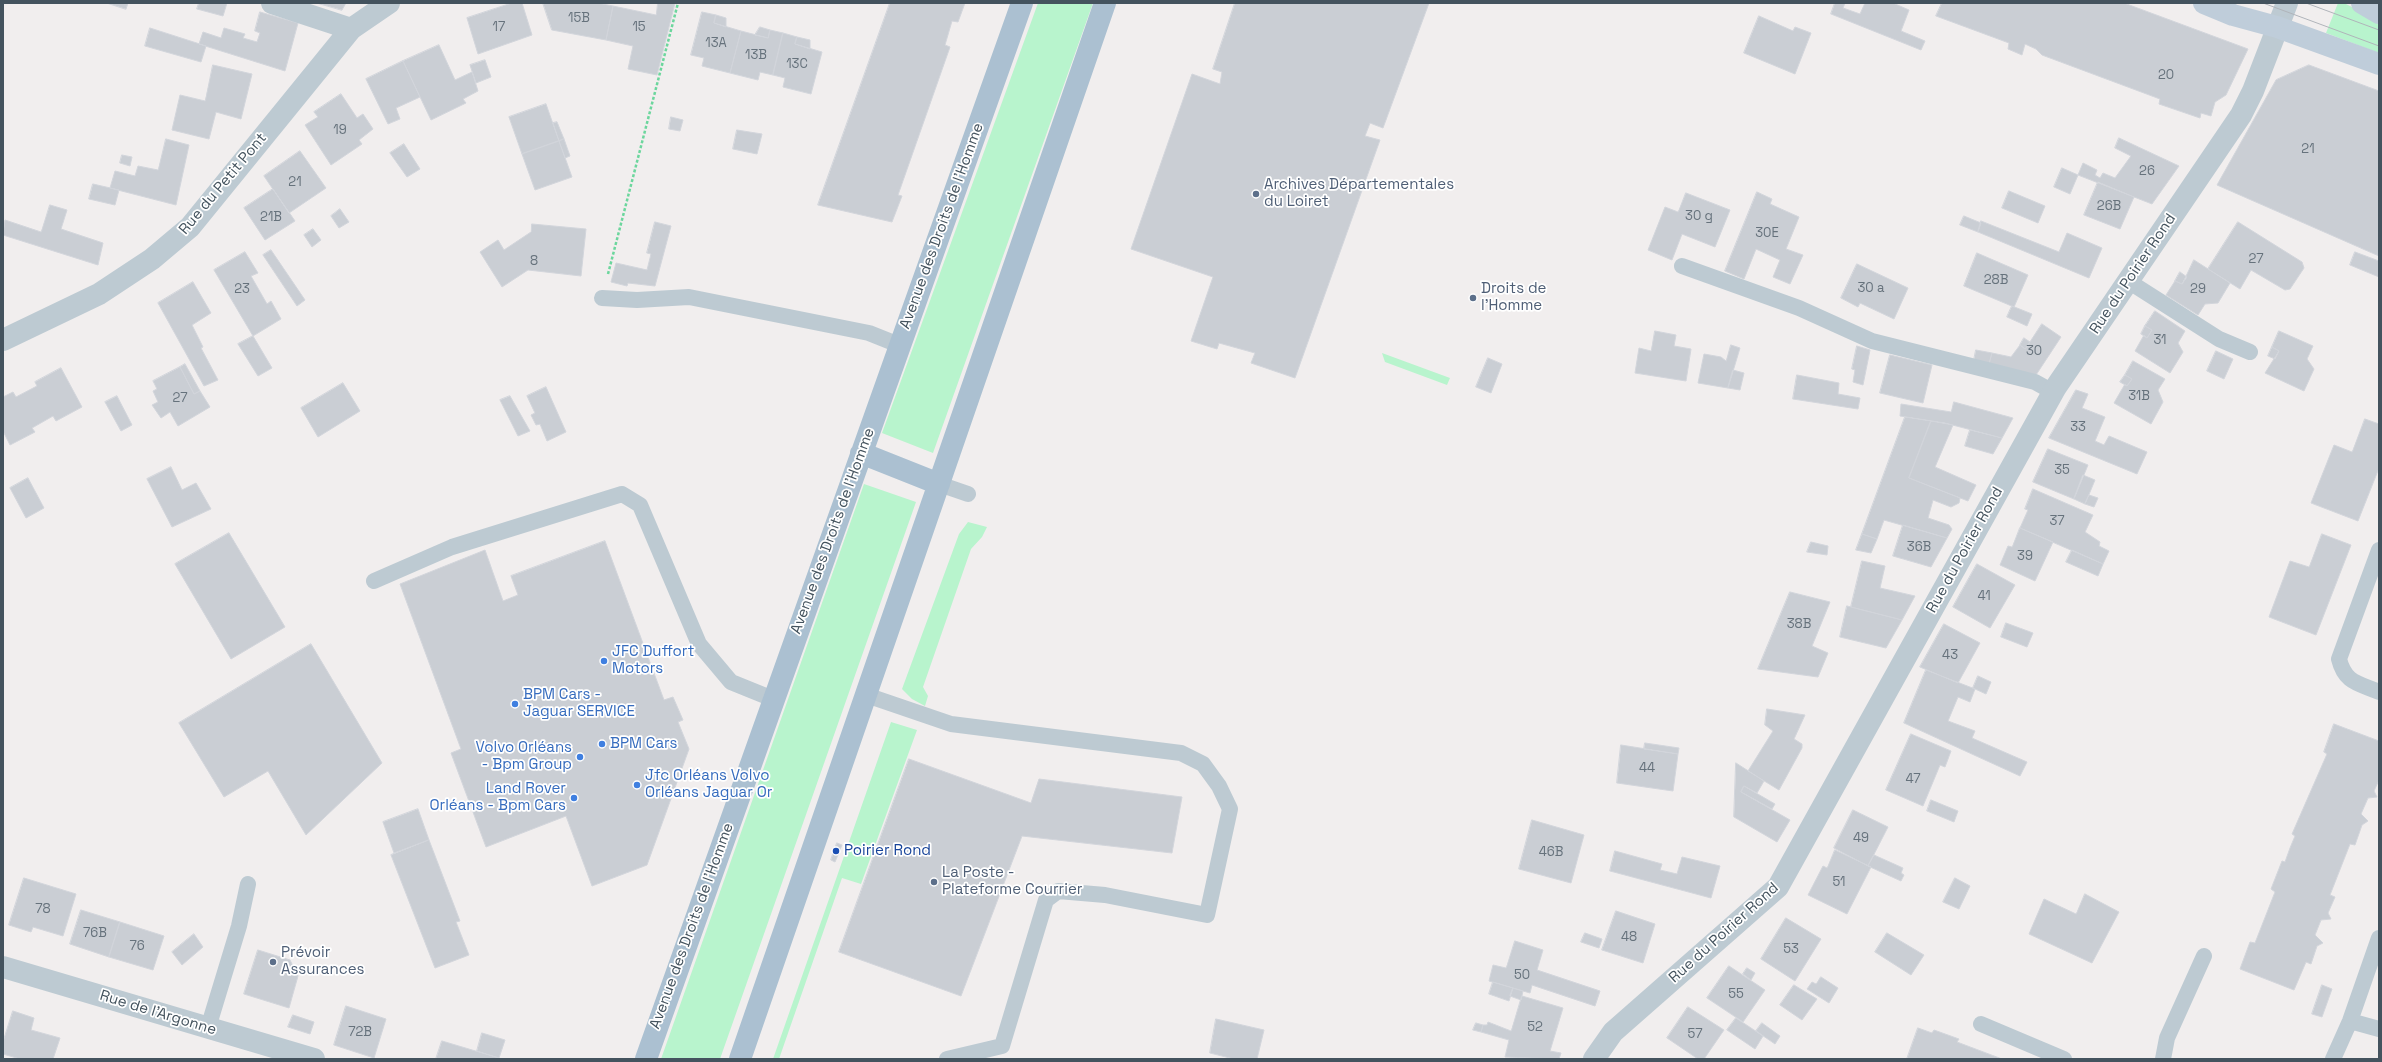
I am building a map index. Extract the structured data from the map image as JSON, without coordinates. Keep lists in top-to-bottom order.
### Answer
{
  "streets": {
    "main road": ["Avenue des Droits de l'Homme"],
    "street": ["Rue du Petit Pont", "Rue du Poirier Rond", "Rue de l'Argonne"]
  },
  "places": [
    "Archives Départementales du Loiret",
    "Droits de l'Homme",
    "JFC Duffort Motors",
    "BPM Cars - Jaguar SERVICE",
    "BPM Cars",
    "Volvo Orléans - Bpm Group",
    "Jfc Orléans Volvo Orléans Jaguar Or",
    "Land Rover Orléans - Bpm Cars",
    "Poirier Rond",
    "La Poste - Plateforme Courrier",
    "Prévoir Assurances"
  ],
  "house_numbers": [
    "15B",
    "17",
    "15",
    "13A",
    "13B",
    "13C",
    "20",
    "19",
    "21",
    "26",
    "21",
    "26B",
    "30 g",
    "21B",
    "30E",
    "27",
    "8",
    "28B",
    "30 a",
    "23",
    "29",
    "31",
    "30",
    "31B",
    "27",
    "33",
    "35",
    "37",
    "36B",
    "39",
    "41",
    "38B",
    "43",
    "44",
    "47",
    "49",
    "46B",
    "51",
    "78",
    "76B",
    "48",
    "76",
    "53",
    "50",
    "55",
    "52",
    "72B",
    "57"
  ]
}
